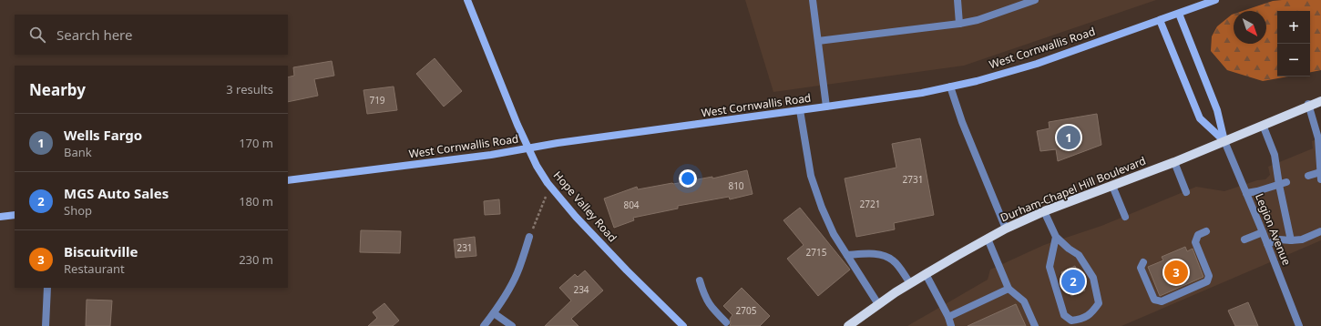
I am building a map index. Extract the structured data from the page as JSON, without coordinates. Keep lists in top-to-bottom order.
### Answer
{
  "streets": {
    "main road": ["Durham-Chapel Hill Boulevard"],
    "street": ["West Cornwallis Road", "Hope Valley Road", "Legion Avenue"]
  },
  "crossings": [
    ["West Cornwallis Road", "Hope Valley Road"],
    ["West Cornwallis Road", "Legion Avenue"],
    ["Durham-Chapel Hill Boulevard", "Legion Avenue"]
  ],
  "house_numbers": [
    "719",
    "2731",
    "810",
    "2721",
    "804",
    "231",
    "2715",
    "234",
    "2705"
  ],
  "north": "bottom right",
  "page": {
    "map_buttons": ["+", "−"],
    "search": "Search here",
    "heading": ["Nearby", "3 results"],
    "list": [
      {
        "mark": "1",
        "name": "Wells Fargo",
        "note": "Bank",
        "value": "170 m"
      },
      {
        "mark": "2",
        "name": "MGS Auto Sales",
        "note": "Shop",
        "value": "180 m"
      },
      {
        "mark": "3",
        "name": "Biscuitville",
        "note": "Restaurant",
        "value": "230 m"
      }
    ],
    "pins": ["1", "3", "2"]
  }
}
